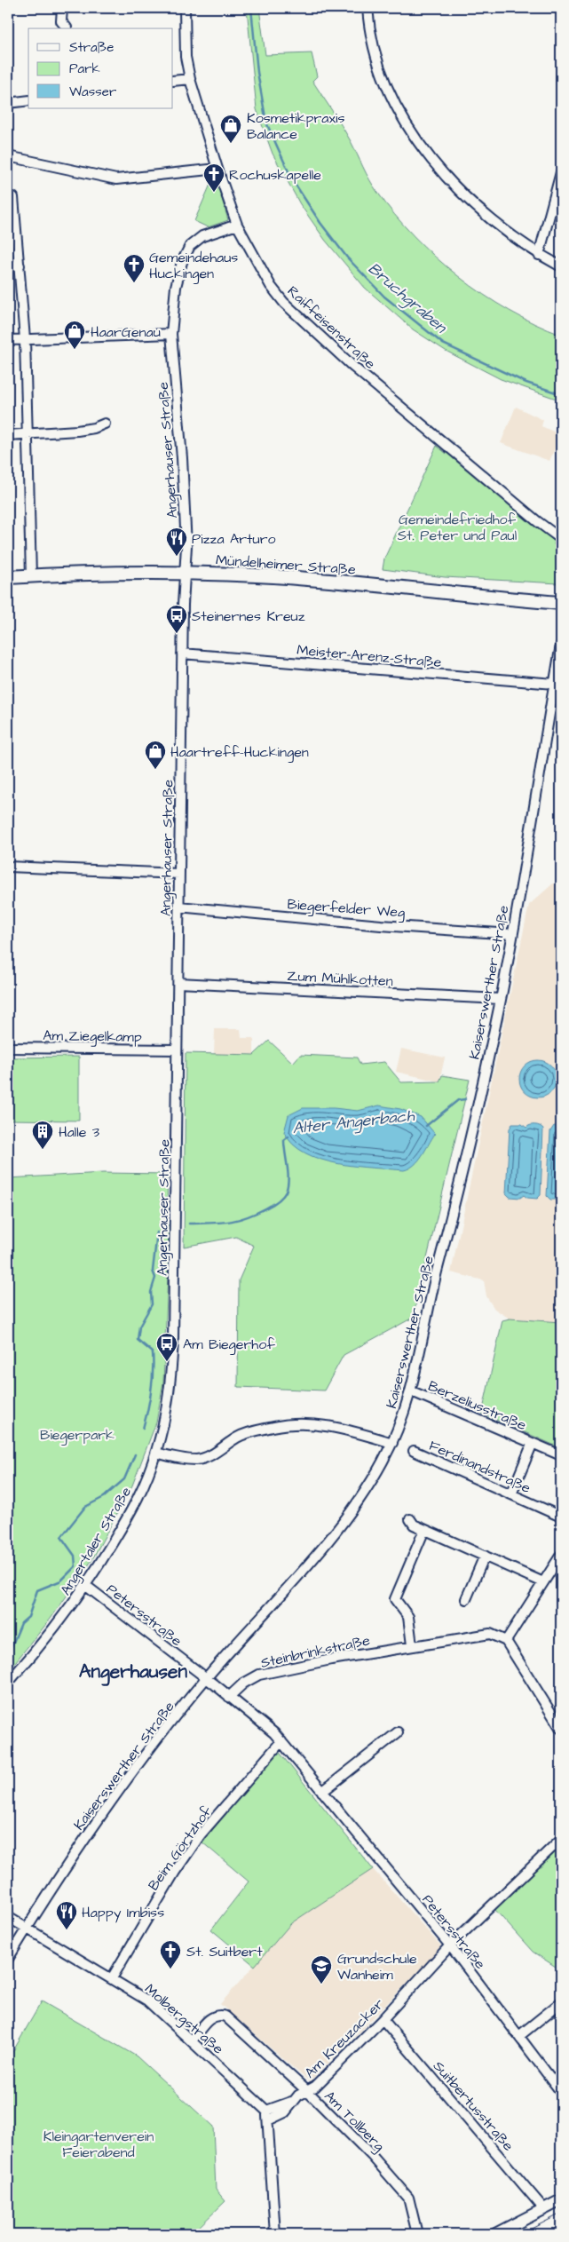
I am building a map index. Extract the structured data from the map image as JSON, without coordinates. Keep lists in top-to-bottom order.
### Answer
{
  "streets": {
    "main road": ["Mündelheimer Straße"],
    "street": [
      "Raiffeisenstraße",
      "Angerhauser Straße",
      "Meister-Arenz-Straße",
      "Biegerfelder Weg",
      "Zum Mühlkotten",
      "Kaiserswerther Straße",
      "Am Ziegelkamp",
      "Berzeliusstraße",
      "Ferdinandstraße",
      "Angertaler Straße",
      "Petersstraße",
      "Steinbrinkstraße",
      "Beim Görtzhof",
      "Molbergstraße",
      "Am Kreuzacker",
      "Suitbertusstraße",
      "Am Tollberg"
    ]
  },
  "crossings": [
    ["Raiffeisenstraße", "Angerhauser Straße"],
    ["Angerhauser Straße", "Mündelheimer Straße"],
    ["Angerhauser Straße", "Meister-Arenz-Straße"],
    ["Angerhauser Straße", "Biegerfelder Weg"],
    ["Angerhauser Straße", "Zum Mühlkotten"],
    ["Angerhauser Straße", "Am Ziegelkamp"],
    ["Angerhauser Straße", "Angertaler Straße"],
    ["Meister-Arenz-Straße", "Kaiserswerther Straße"],
    ["Biegerfelder Weg", "Kaiserswerther Straße"],
    ["Zum Mühlkotten", "Kaiserswerther Straße"],
    ["Kaiserswerther Straße", "Berzeliusstraße"],
    ["Kaiserswerther Straße", "Petersstraße"],
    ["Kaiserswerther Straße", "Molbergstraße"],
    ["Berzeliusstraße", "Ferdinandstraße"],
    ["Angertaler Straße", "Petersstraße"],
    ["Petersstraße", "Steinbrinkstraße"],
    ["Petersstraße", "Beim Görtzhof"],
    ["Petersstraße", "Am Kreuzacker"],
    ["Beim Görtzhof", "Molbergstraße"],
    ["Molbergstraße", "Am Kreuzacker"],
    ["Molbergstraße", "Am Tollberg"],
    ["Am Kreuzacker", "Suitbertusstraße"],
    ["Am Kreuzacker", "Am Tollberg"]
  ],
  "districts": ["Angerhausen"],
  "water": ["Bruchgraben", "Alter Angerbach"],
  "parks": ["Gemeindefriedhof St. Peter und Paul", "Biegerpark", "Kleingartenverein Feierabend"],
  "places": {
    "shop": ["Kosmetikpraxis Balance", "HaarGenau", "Haartreff-Huckingen"],
    "church": ["Rochuskapelle", "Gemeindehaus Huckingen", "St. Suitbert"],
    "restaurant": ["Pizza Arturo", "Happy Imbiss"],
    "bus stop": ["Steinernes Kreuz", "Am Biegerhof"],
    "building": ["Halle 3"],
    "school or university": ["Grundschule Wanheim"]
  },
  "legend": ["Straße", "Park", "Wasser"]
}
